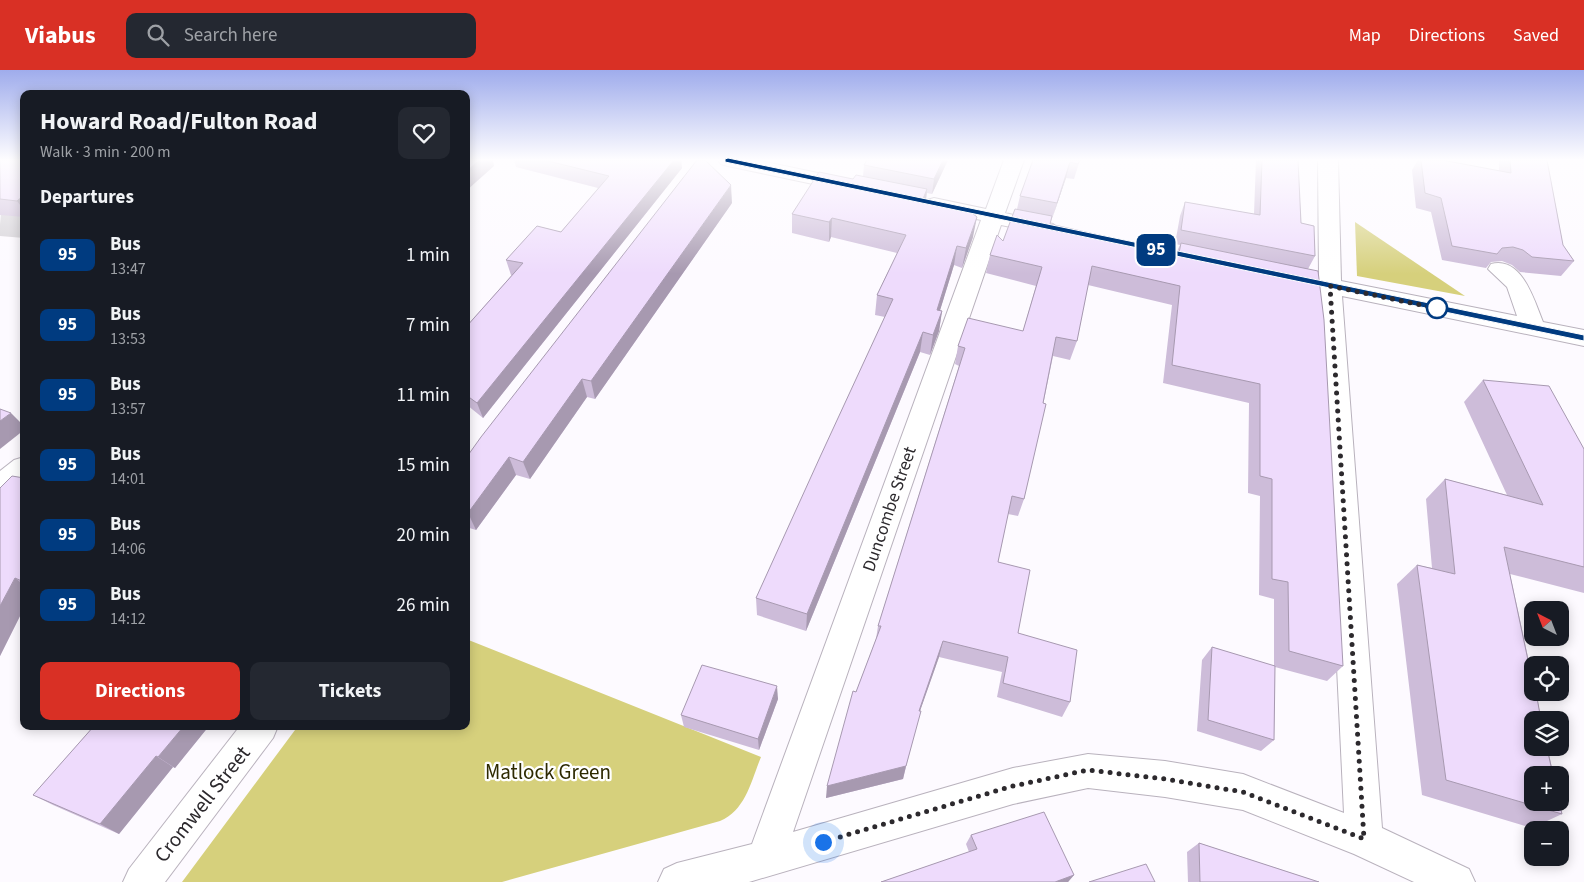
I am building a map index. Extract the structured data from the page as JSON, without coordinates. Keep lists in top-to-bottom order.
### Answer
{
  "streets": {
    "street": ["Duncombe Street", "Cromwell Street"]
  },
  "parks": ["Matlock Green"],
  "lines": ["bus line 95"],
  "north": "top left",
  "page": {
    "header": "Viabus",
    "search": "Search here",
    "nav": ["Map", "Directions", "Saved"],
    "on_map": "95",
    "heading": [
      ["Howard Road/Fulton Road", "Walk · 3 min · 200 m"],
      "Departures"
    ],
    "list": [
      {
        "mark": "95",
        "name": "Bus",
        "note": "13:47",
        "value": "1 min"
      },
      {
        "mark": "95",
        "name": "Bus",
        "note": "13:53",
        "value": "7 min"
      },
      {
        "mark": "95",
        "name": "Bus",
        "note": "13:57",
        "value": "11 min"
      },
      {
        "mark": "95",
        "name": "Bus",
        "note": "14:01",
        "value": "15 min"
      },
      {
        "mark": "95",
        "name": "Bus",
        "note": "14:06",
        "value": "20 min"
      },
      {
        "mark": "95",
        "name": "Bus",
        "note": "14:12",
        "value": "26 min"
      }
    ],
    "map_buttons": ["+", "−"],
    "buttons": ["Directions", "Tickets"]
  }
}
